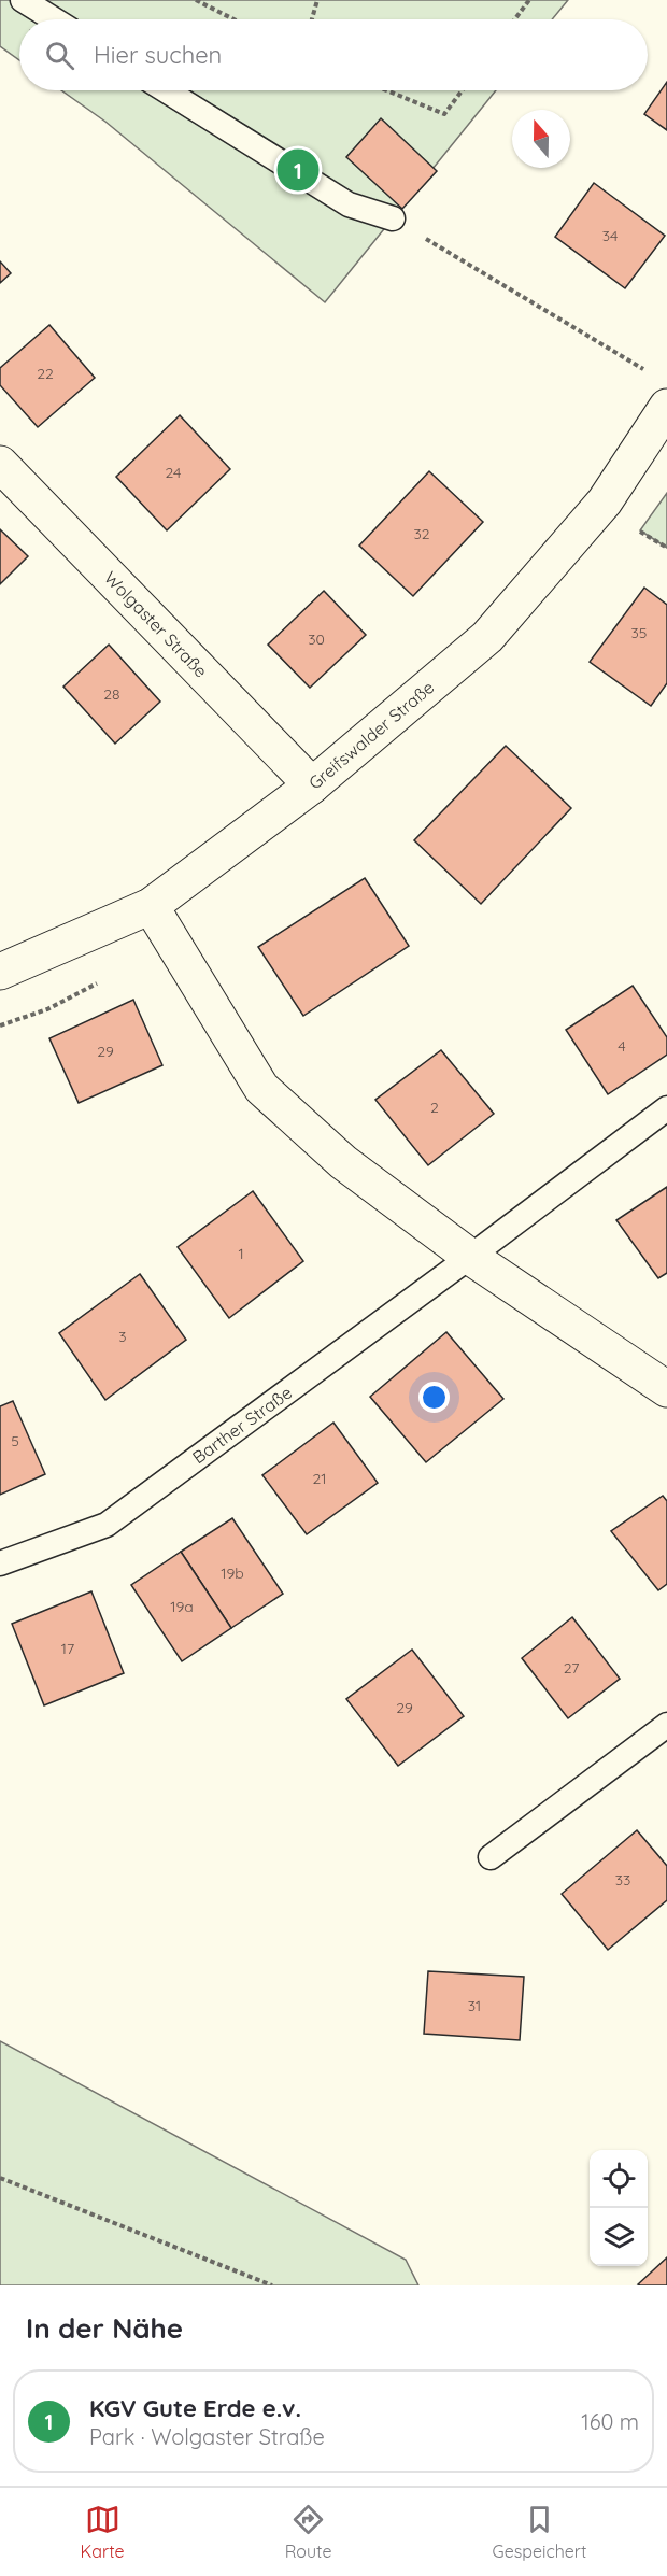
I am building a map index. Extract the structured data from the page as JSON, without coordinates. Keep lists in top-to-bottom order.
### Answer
{
  "streets": {
    "street": ["Wolgaster Straße", "Greifswalder Straße"],
    "lane": ["Barther Straße"]
  },
  "crossings": [
    ["Wolgaster Straße", "Greifswalder Straße"]
  ],
  "house_numbers": [
    "34",
    "22",
    "24",
    "32",
    "35",
    "30",
    "28",
    "4",
    "29",
    "2",
    "1",
    "3",
    "5",
    "21",
    "19b",
    "19a",
    "17",
    "27",
    "29",
    "33",
    "31"
  ],
  "north": "top",
  "page": {
    "search": "Hier suchen",
    "pins": "1",
    "heading": "In der Nähe",
    "list": [
      {
        "mark": "1",
        "name": "KGV Gute Erde e.v.",
        "note": "Park · Wolgaster Straße",
        "value": "160 m"
      }
    ],
    "nav": ["Karte", "Route", "Gespeichert"]
  }
}
